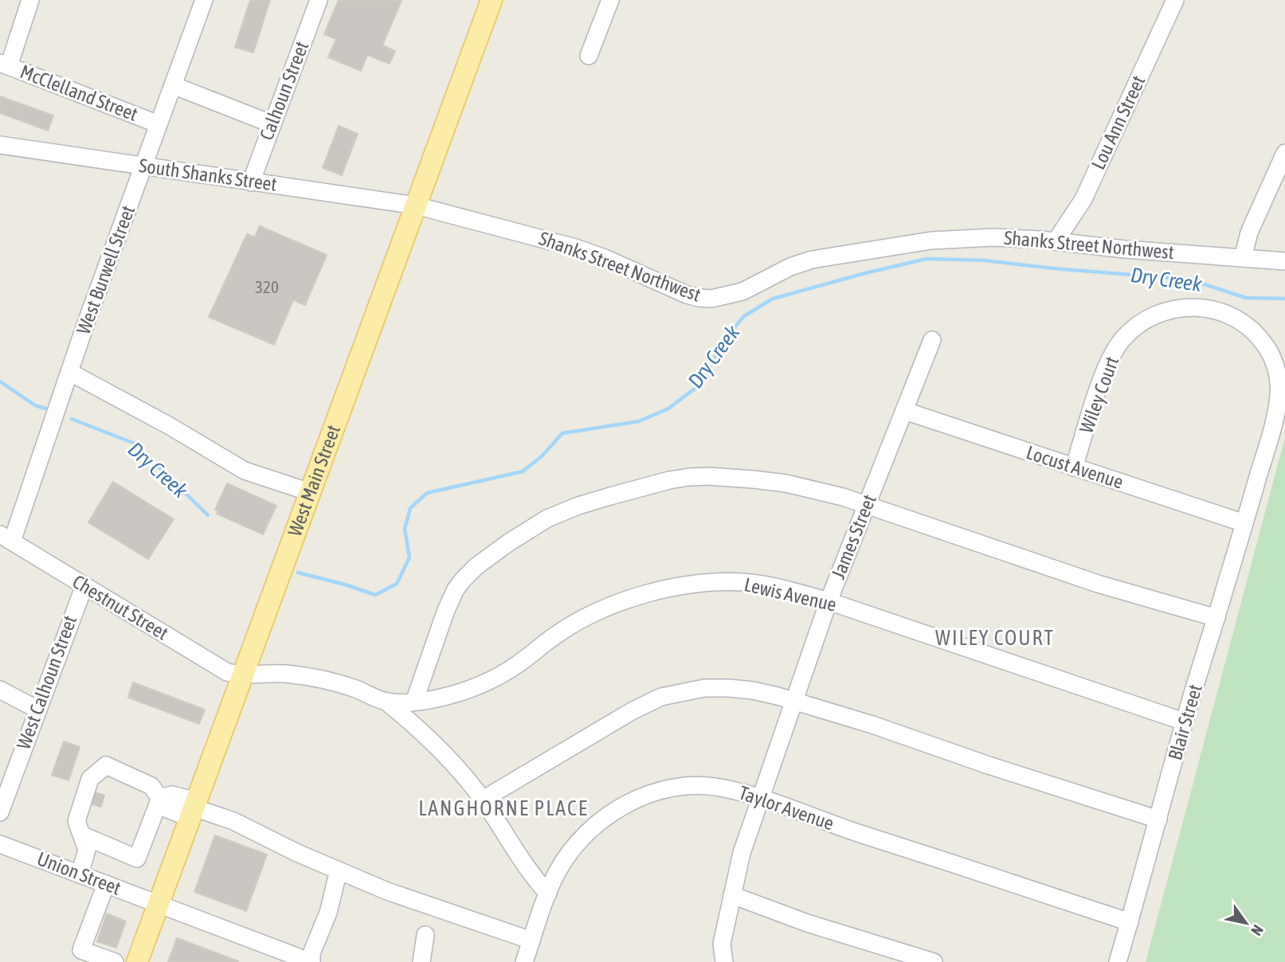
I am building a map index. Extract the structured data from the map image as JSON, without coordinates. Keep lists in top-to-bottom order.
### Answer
{
  "streets": {
    "main road": ["West Main Street"],
    "street": [
      "Calhoun Street",
      "McClelland Street",
      "Lou Ann Street",
      "South Shanks Street",
      "Shanks Street Northwest",
      "West Burwell Street",
      "Wiley Court",
      "Locust Avenue",
      "James Street",
      "Lewis Avenue",
      "Chestnut Street",
      "West Calhoun Street",
      "Blair Street",
      "Taylor Avenue",
      "Union Street"
    ]
  },
  "crossings": [
    ["Calhoun Street", "South Shanks Street"],
    ["McClelland Street", "West Burwell Street"],
    ["Lou Ann Street", "Shanks Street Northwest"],
    ["South Shanks Street", "Shanks Street Northwest"],
    ["South Shanks Street", "West Burwell Street"],
    ["South Shanks Street", "West Main Street"],
    ["Shanks Street Northwest", "West Main Street"],
    ["West Burwell Street", "Chestnut Street"],
    ["Wiley Court", "Locust Avenue"],
    ["Wiley Court", "Blair Street"],
    ["Locust Avenue", "James Street"],
    ["Locust Avenue", "Blair Street"],
    ["West Main Street", "Lewis Avenue"],
    ["West Main Street", "Chestnut Street"],
    ["West Main Street", "Union Street"],
    ["James Street", "Lewis Avenue"],
    ["James Street", "Taylor Avenue"],
    ["Lewis Avenue", "Chestnut Street"],
    ["Lewis Avenue", "Blair Street"],
    ["Chestnut Street", "West Calhoun Street"],
    ["Blair Street", "Taylor Avenue"]
  ],
  "districts": ["WILEY COURT", "LANGHORNE PLACE"],
  "water": ["Dry Creek"],
  "house_numbers": ["320"],
  "north": "bottom right"
}
